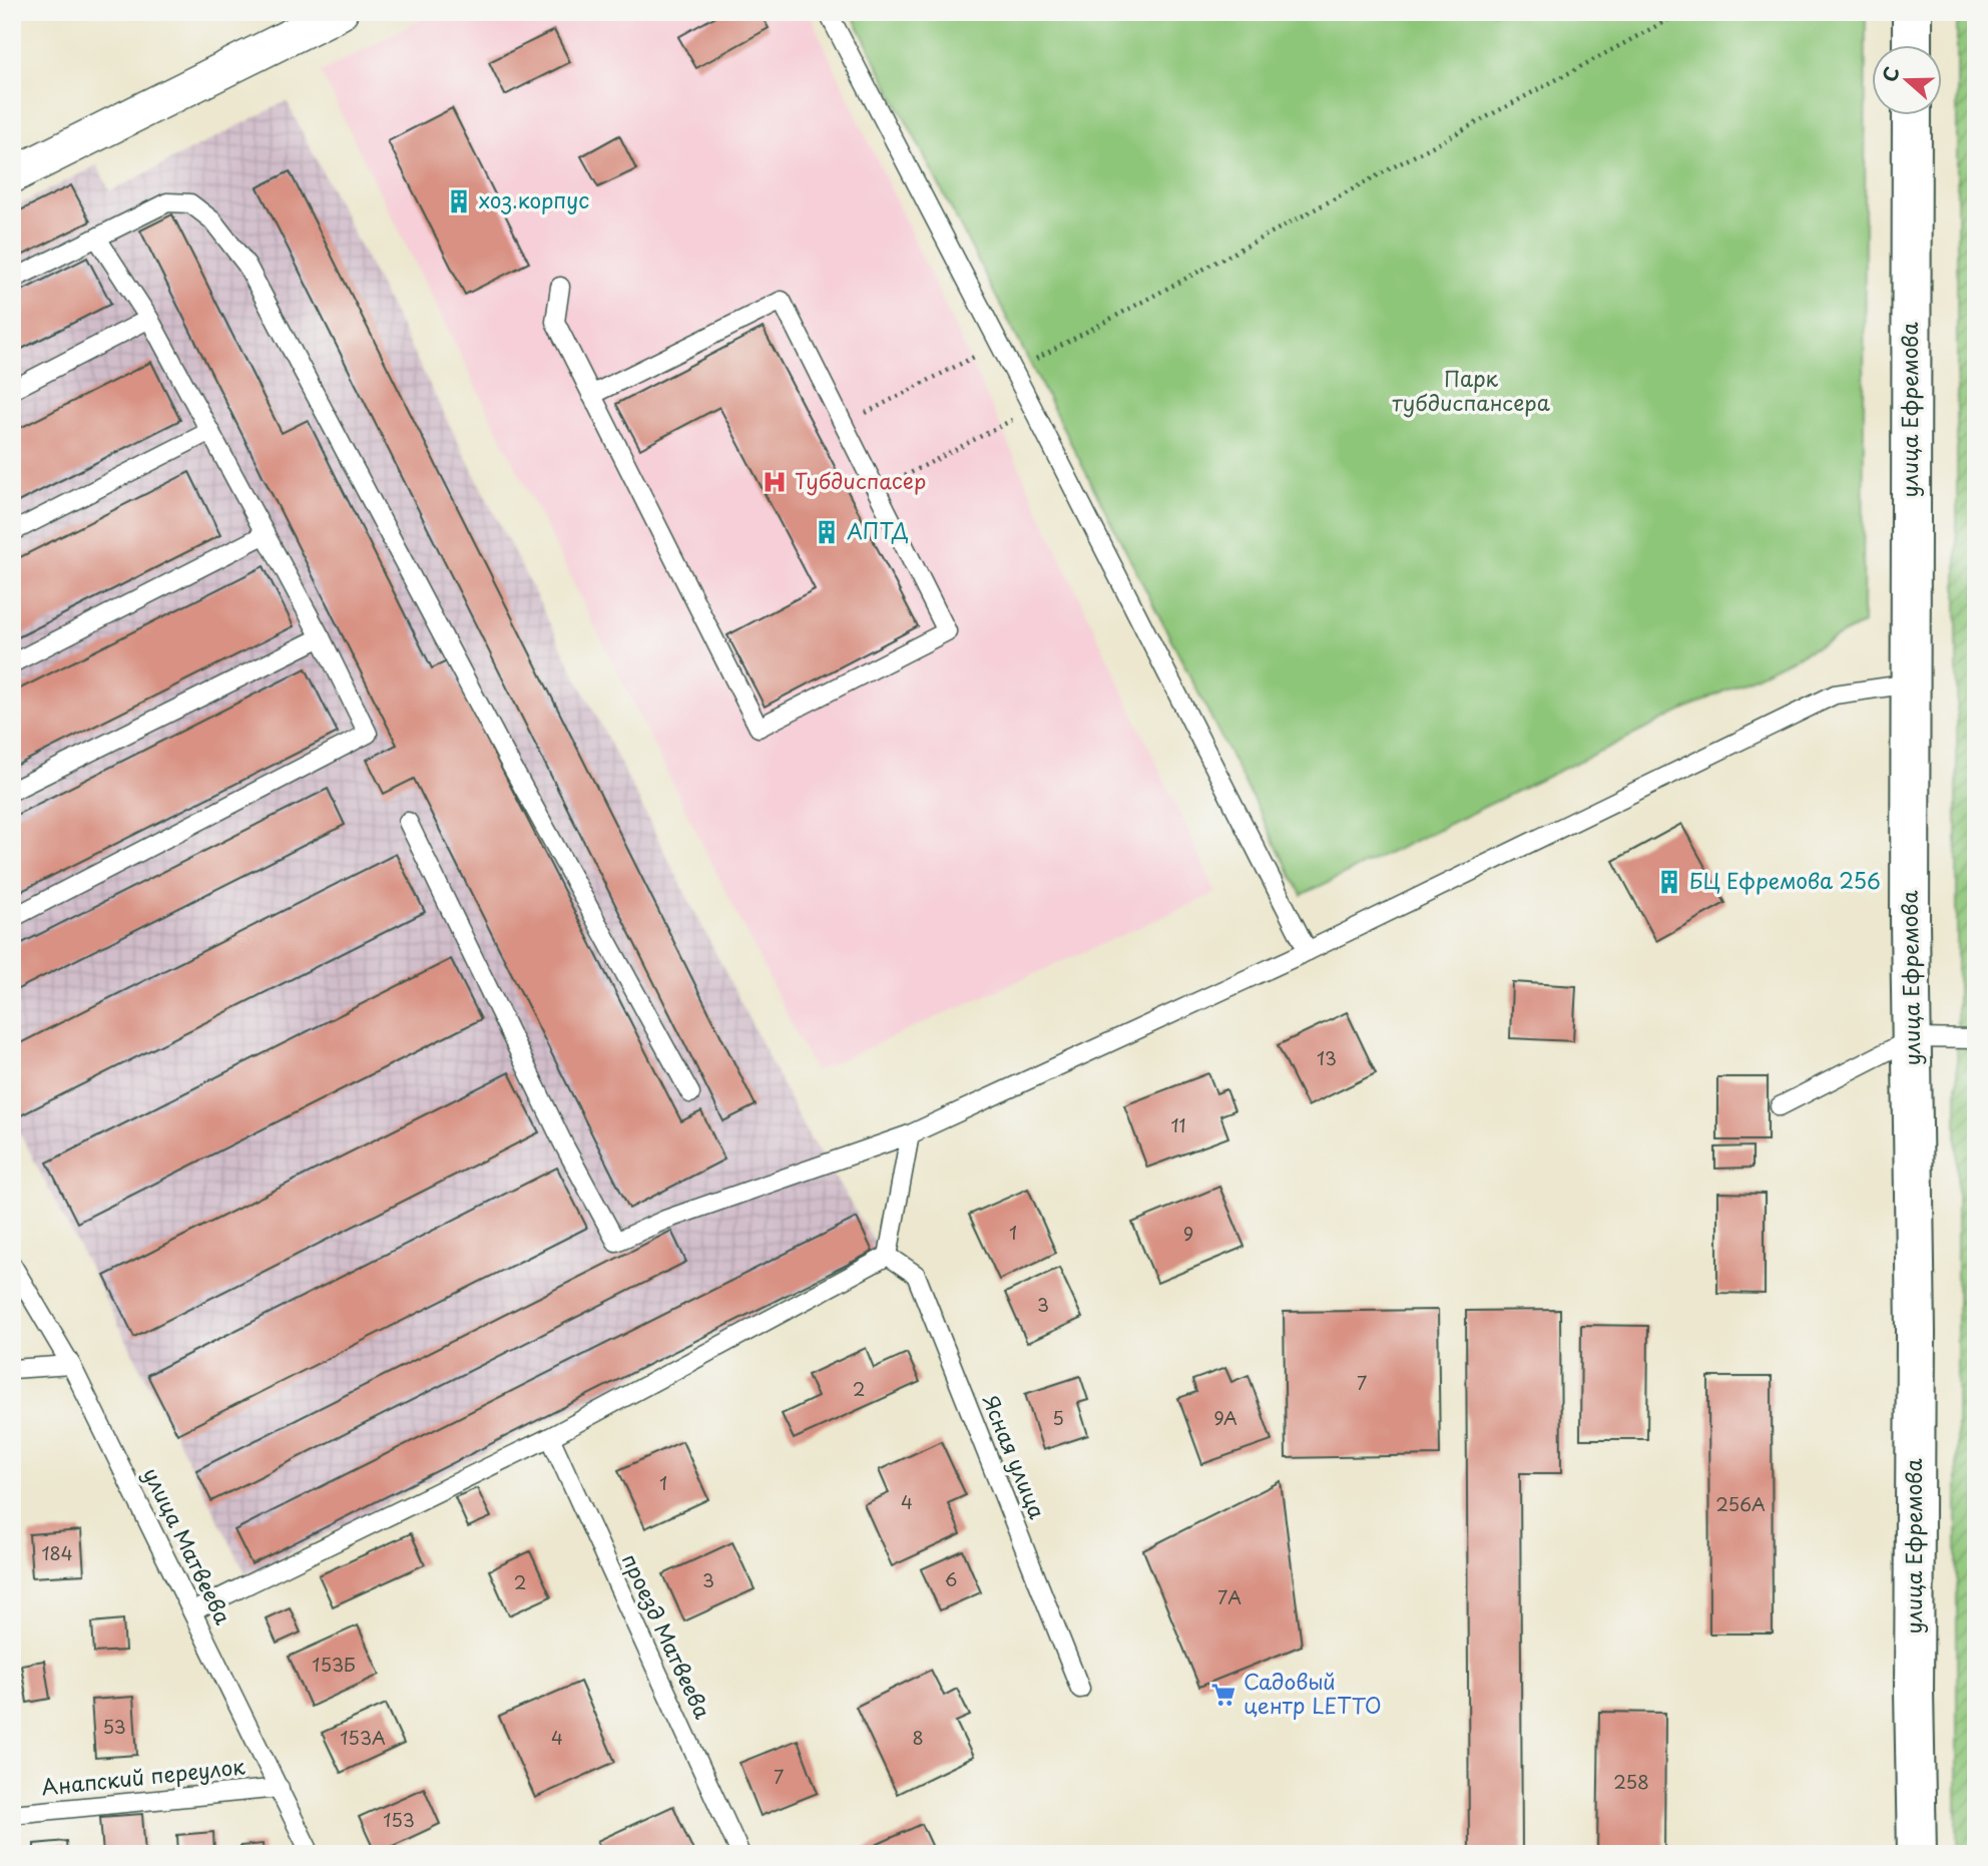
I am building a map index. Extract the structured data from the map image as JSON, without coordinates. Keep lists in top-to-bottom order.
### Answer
{
  "streets": {
    "main road": ["улица Ефремова"],
    "lane": [
      "Ясная улица",
      "улица Матвеева",
      "проезд Матвеева",
      "Анапский переулок"
    ]
  },
  "crossings": [
    ["улица Матвеева", "Анапский переулок"]
  ],
  "parks": ["Парк тубдиспансера"],
  "places": {
    "building": ["хоз.корпус", "АПТД", "БЦ Ефремова 256"],
    "hospital": ["Тубдиспасер"],
    "supermarket": ["Садовый центр LETTO"]
  },
  "house_numbers": [
    "13",
    "11",
    "1",
    "9",
    "3",
    "7",
    "2",
    "5",
    "9А",
    "1",
    "4",
    "256А",
    "184",
    "6",
    "3",
    "2",
    "7А",
    "153Б",
    "53",
    "153А",
    "4",
    "8",
    "7",
    "258",
    "153"
  ],
  "north": "left"
}
